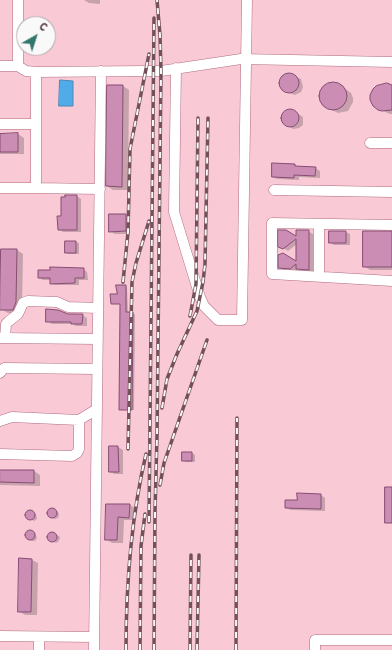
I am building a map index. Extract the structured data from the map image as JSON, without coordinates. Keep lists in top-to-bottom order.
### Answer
{
  "north": "top right"
}
